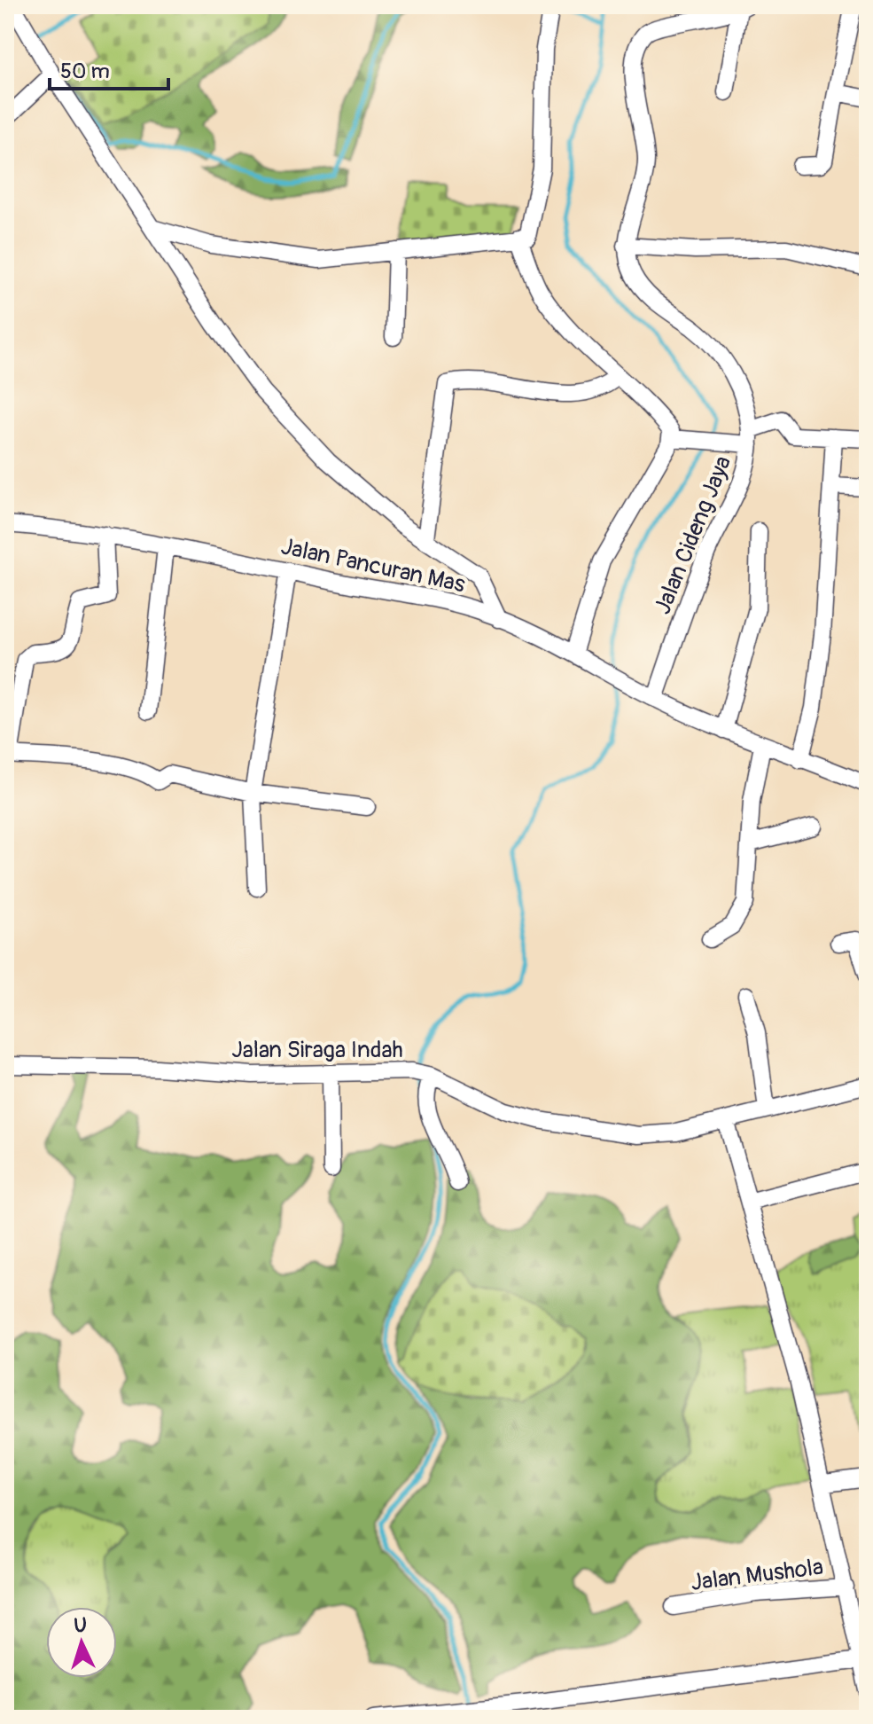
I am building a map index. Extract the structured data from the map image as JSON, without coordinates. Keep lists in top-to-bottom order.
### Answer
{
  "streets": {
    "street": [
      "Jalan Cideng Jaya",
      "Jalan Pancuran Mas",
      "Jalan Siraga Indah",
      "Jalan Mushola"
    ]
  },
  "crossings": [
    ["Jalan Cideng Jaya", "Jalan Pancuran Mas"]
  ],
  "scale_bar": "50 m",
  "north": "top"
}
